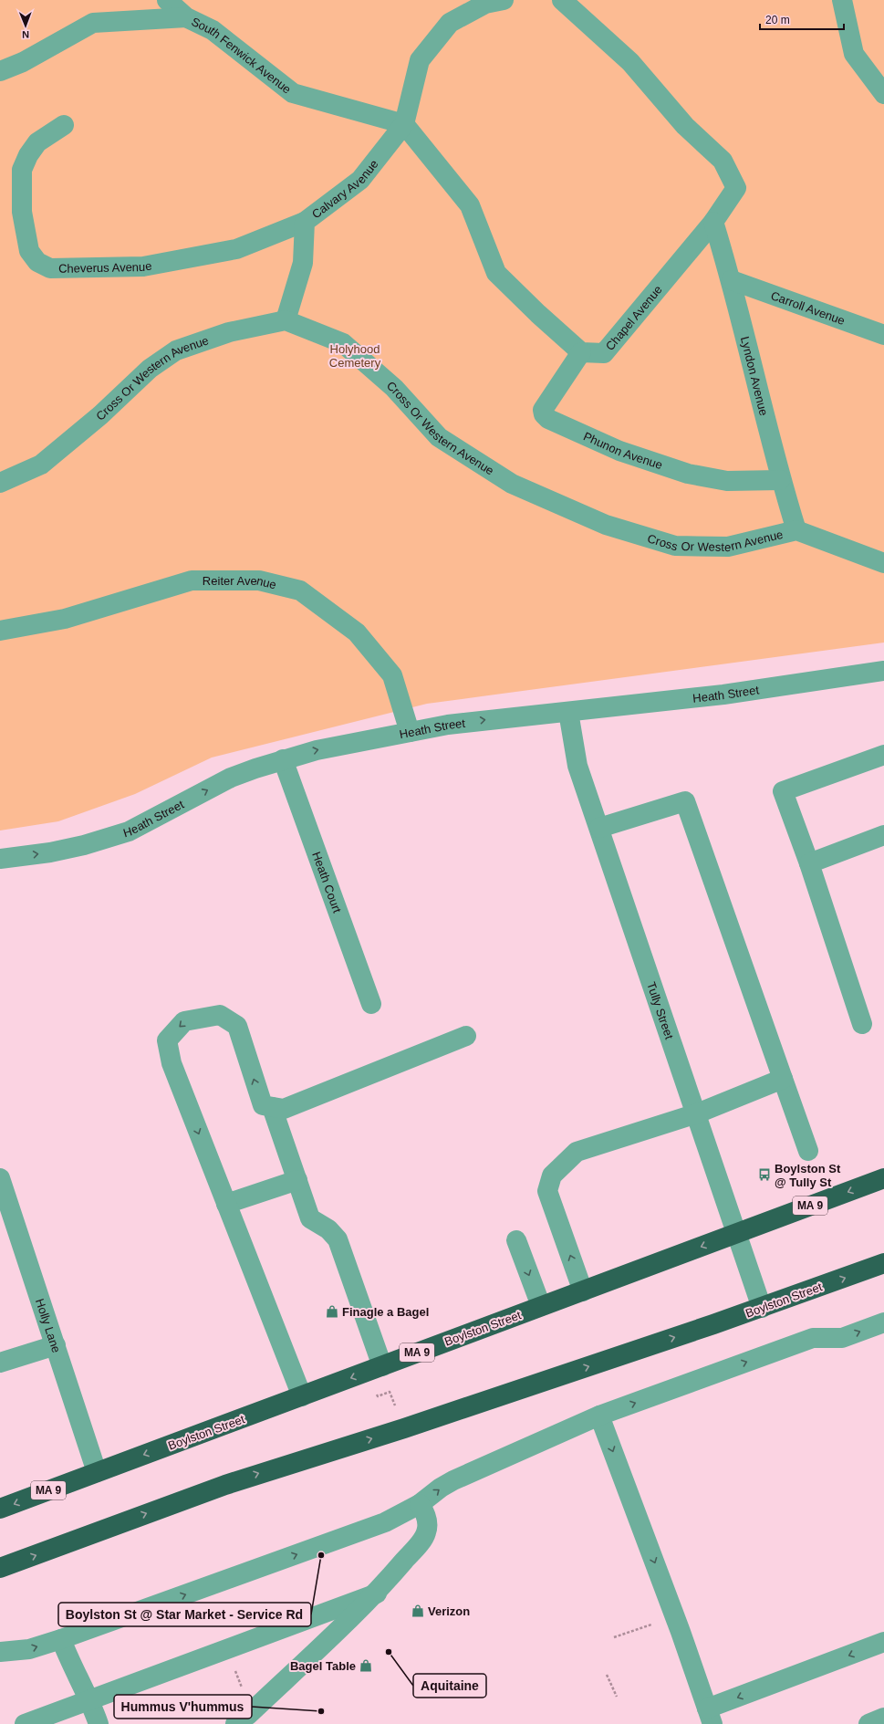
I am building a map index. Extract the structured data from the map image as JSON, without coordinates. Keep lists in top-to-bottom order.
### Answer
{
  "streets": {
    "highway": ["MA 9", "Boylston Street"],
    "street": [
      "South Fenwick Avenue",
      "Calvary Avenue",
      "Cheverus Avenue",
      "Carroll Avenue",
      "Chapel Avenue",
      "Lyndon Avenue",
      "Cross Or Western Avenue",
      "Phunon Avenue",
      "Reiter Avenue",
      "Heath Street",
      "Heath Court",
      "Tully Street",
      "Holly Lane"
    ]
  },
  "crossings": [
    ["South Fenwick Avenue", "Calvary Avenue"],
    ["Calvary Avenue", "Cheverus Avenue"],
    ["Calvary Avenue", "Cross Or Western Avenue"],
    ["Carroll Avenue", "Lyndon Avenue"],
    ["Chapel Avenue", "Lyndon Avenue"],
    ["Chapel Avenue", "Phunon Avenue"],
    ["Lyndon Avenue", "Cross Or Western Avenue"],
    ["Lyndon Avenue", "Phunon Avenue"],
    ["Reiter Avenue", "Heath Street"],
    ["Heath Street", "Heath Court"],
    ["Heath Street", "Tully Street"],
    ["Tully Street", "Boylston Street"],
    ["Boylston Street", "Holly Lane"]
  ],
  "one_way": ["Heath Street"],
  "parks": ["Holyhood Cemetery"],
  "places": {
    "bus stop": ["Boylston St @ Tully St"],
    "shop": ["Finagle a Bagel", "Verizon", "Bagel Table"],
    "other": ["Boylston St @ Star Market - Service Rd", "Aquitaine", "Hummus V'hummus"]
  },
  "scale_bar": "20 m",
  "north": "bottom"
}
